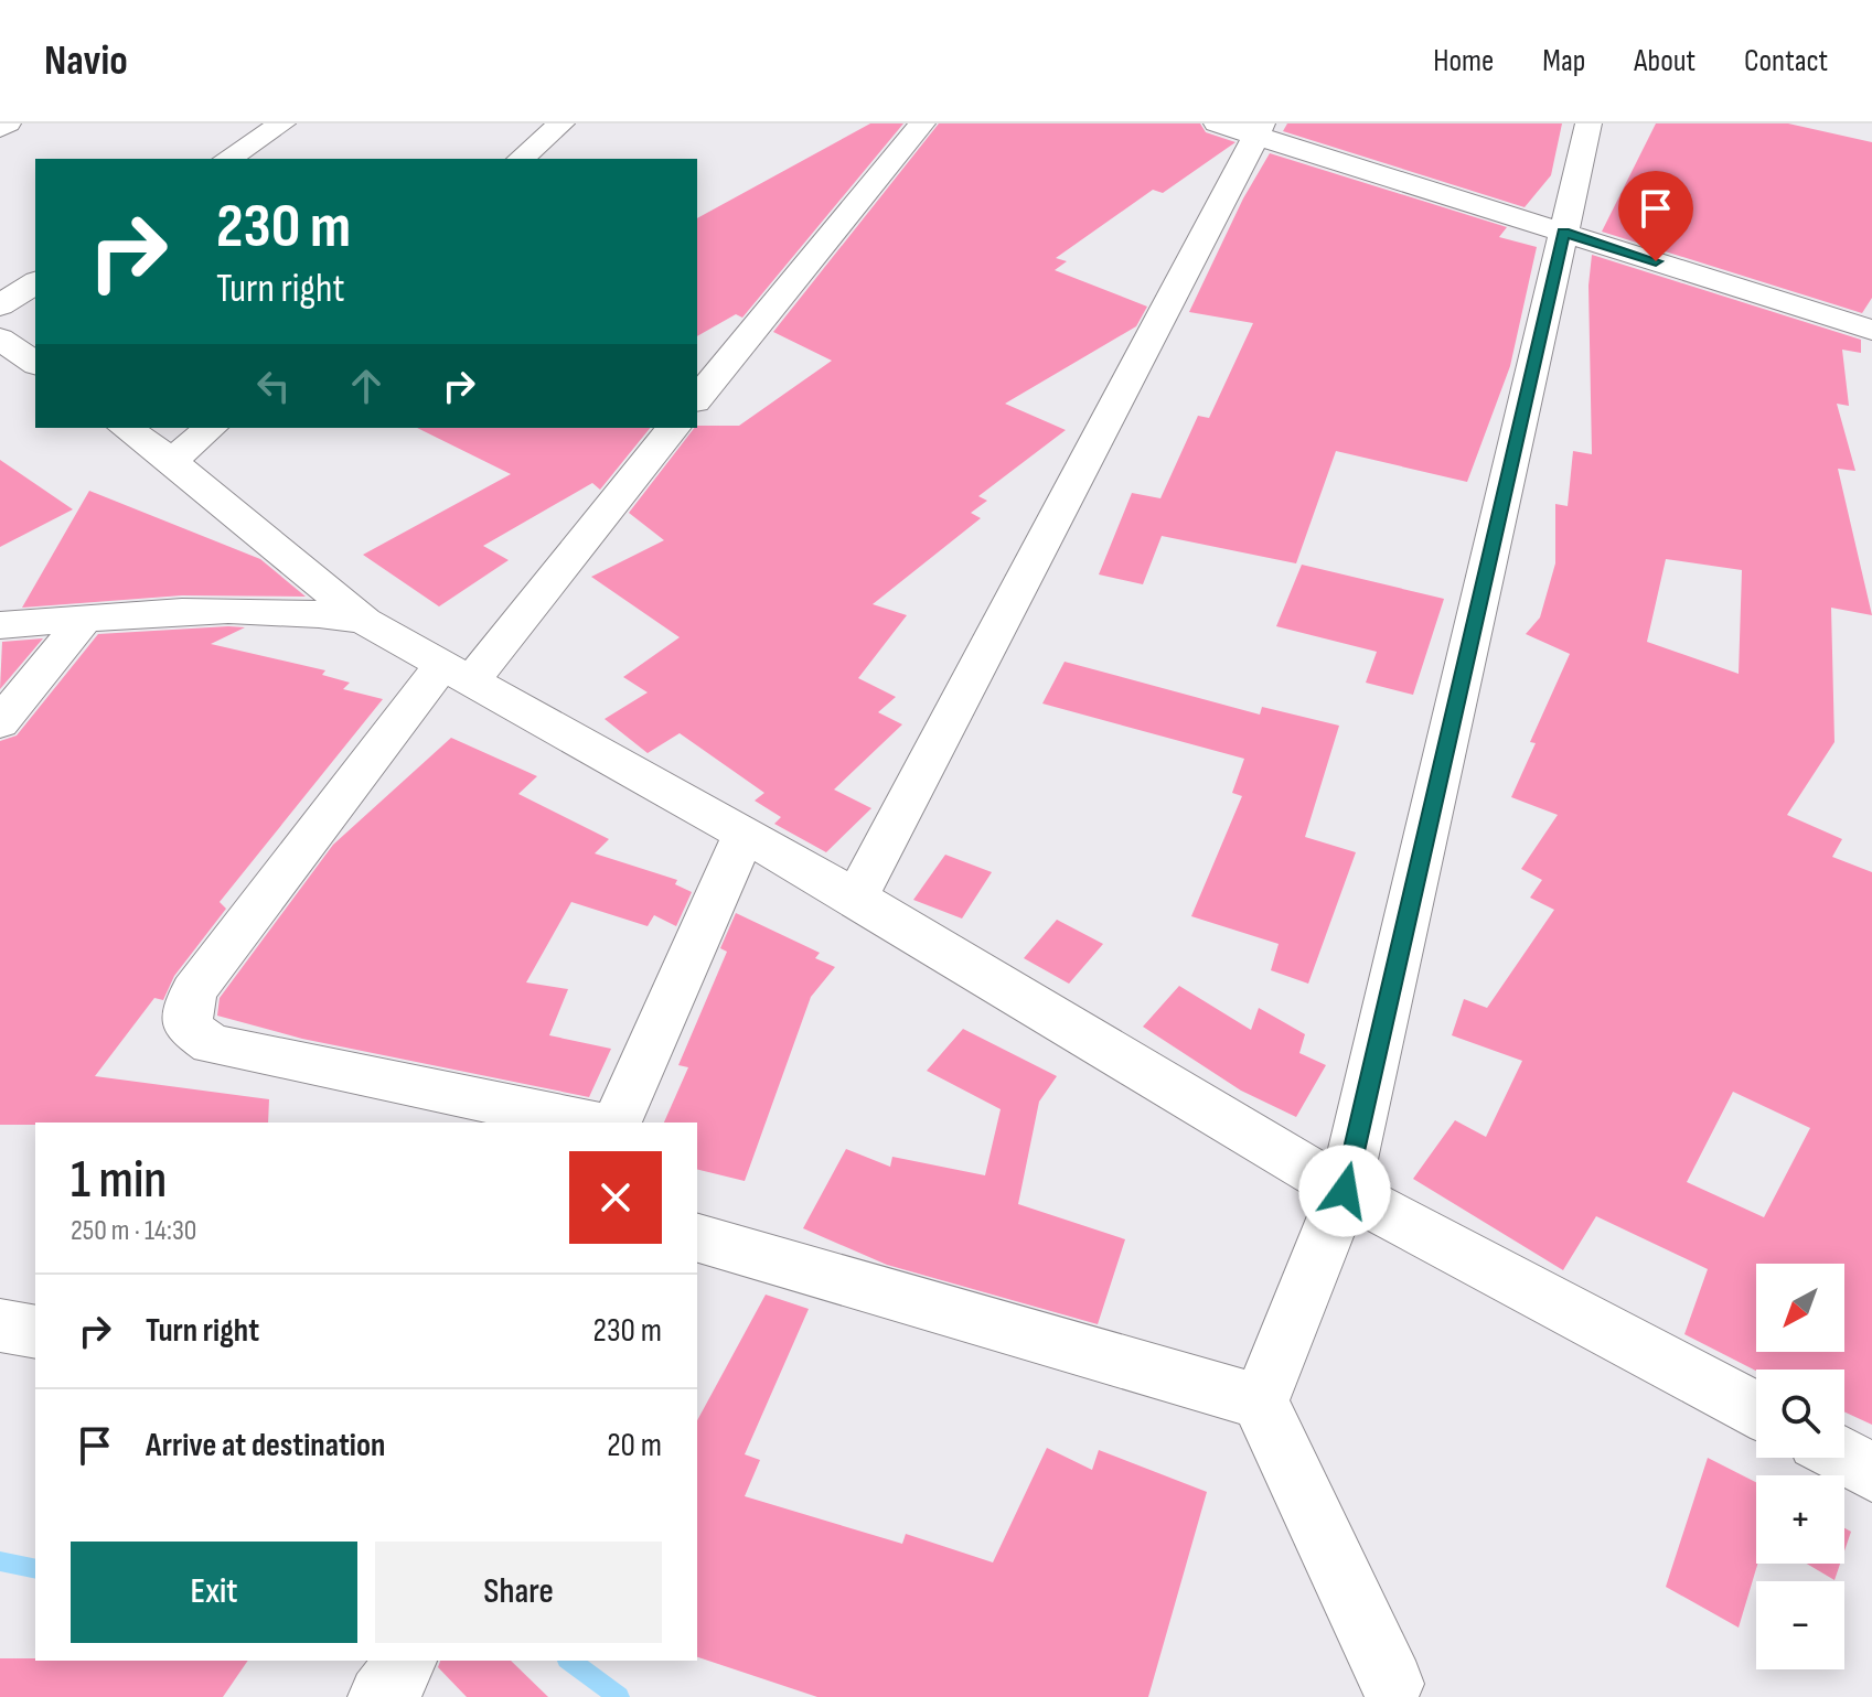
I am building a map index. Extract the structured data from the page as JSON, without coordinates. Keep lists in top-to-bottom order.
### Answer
{
  "north": "bottom left",
  "page": {
    "header": "Navio",
    "nav": [
      "Home",
      "Map",
      "About",
      "Contact"
    ],
    "turn": ["230 m", "Turn right"],
    "heading": ["1 min", "250 m · 14:30"],
    "map_buttons": ["+", "−"],
    "list": [
      {
        "name": "Turn right",
        "value": "230 m"
      },
      {
        "name": "Arrive at destination",
        "value": "20 m"
      }
    ],
    "buttons": ["Exit", "Share"]
  }
}
